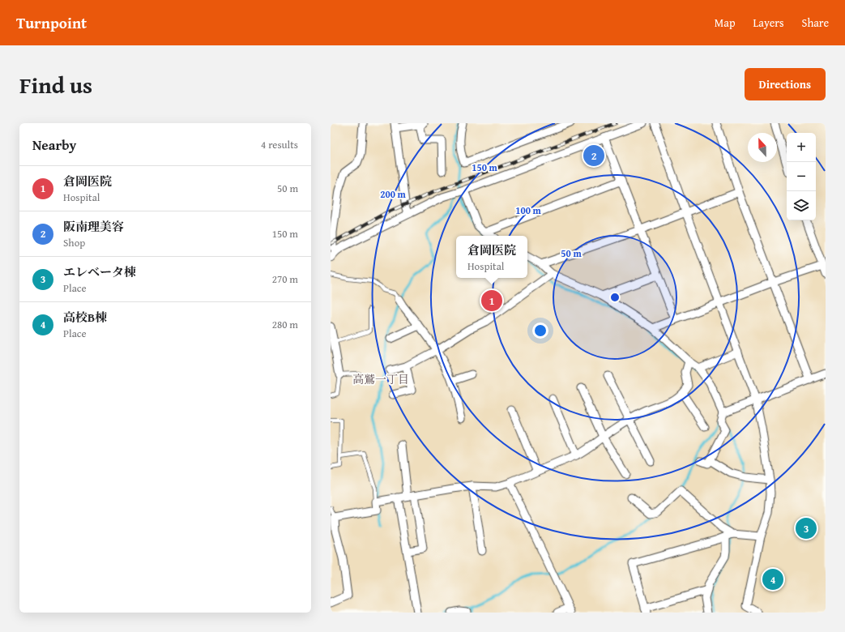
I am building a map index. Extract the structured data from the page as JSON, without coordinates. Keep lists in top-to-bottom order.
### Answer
{
  "districts": ["高鷲一丁目"],
  "north": "top",
  "page": {
    "header": "Turnpoint",
    "nav": ["Map", "Layers", "Share"],
    "title": "Find us",
    "buttons": "Directions",
    "heading": ["Nearby", "4 results"],
    "map_buttons": ["+", "−"],
    "pins": [
      "2",
      "1",
      "3",
      "4"
    ],
    "list": [
      {
        "mark": "1",
        "name": "倉岡医院",
        "note": "Hospital",
        "value": "50 m"
      },
      {
        "mark": "2",
        "name": "阪南理美容",
        "note": "Shop",
        "value": "150 m"
      },
      {
        "mark": "3",
        "name": "エレベータ棟",
        "note": "Place",
        "value": "270 m"
      },
      {
        "mark": "4",
        "name": "高校B棟",
        "note": "Place",
        "value": "280 m"
      }
    ],
    "popup": ["倉岡医院", "Hospital"]
  },
  "rings": [
    "150 m",
    "200 m",
    "100 m",
    "50 m"
  ]
}
